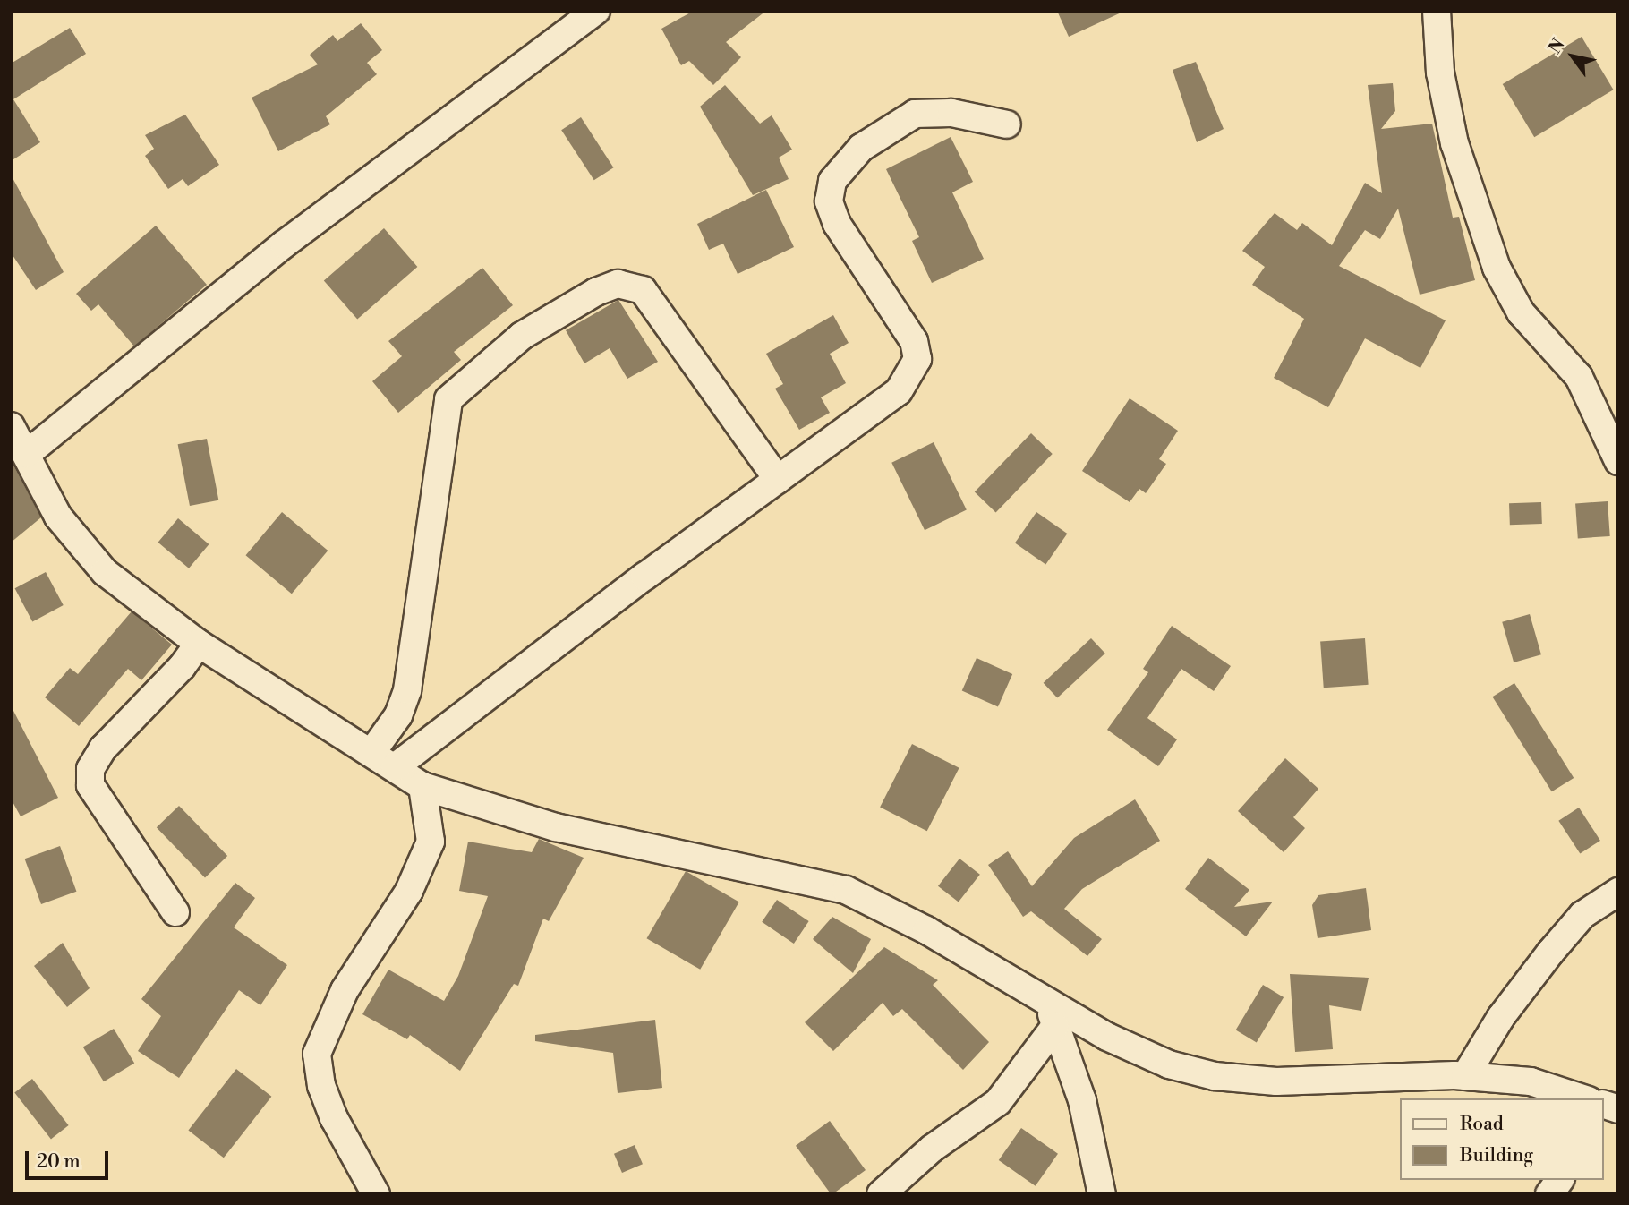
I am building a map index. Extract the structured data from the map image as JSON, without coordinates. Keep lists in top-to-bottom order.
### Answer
{
  "legend": ["Road", "Building"],
  "scale_bar": "20 m",
  "north": "top left"
}
